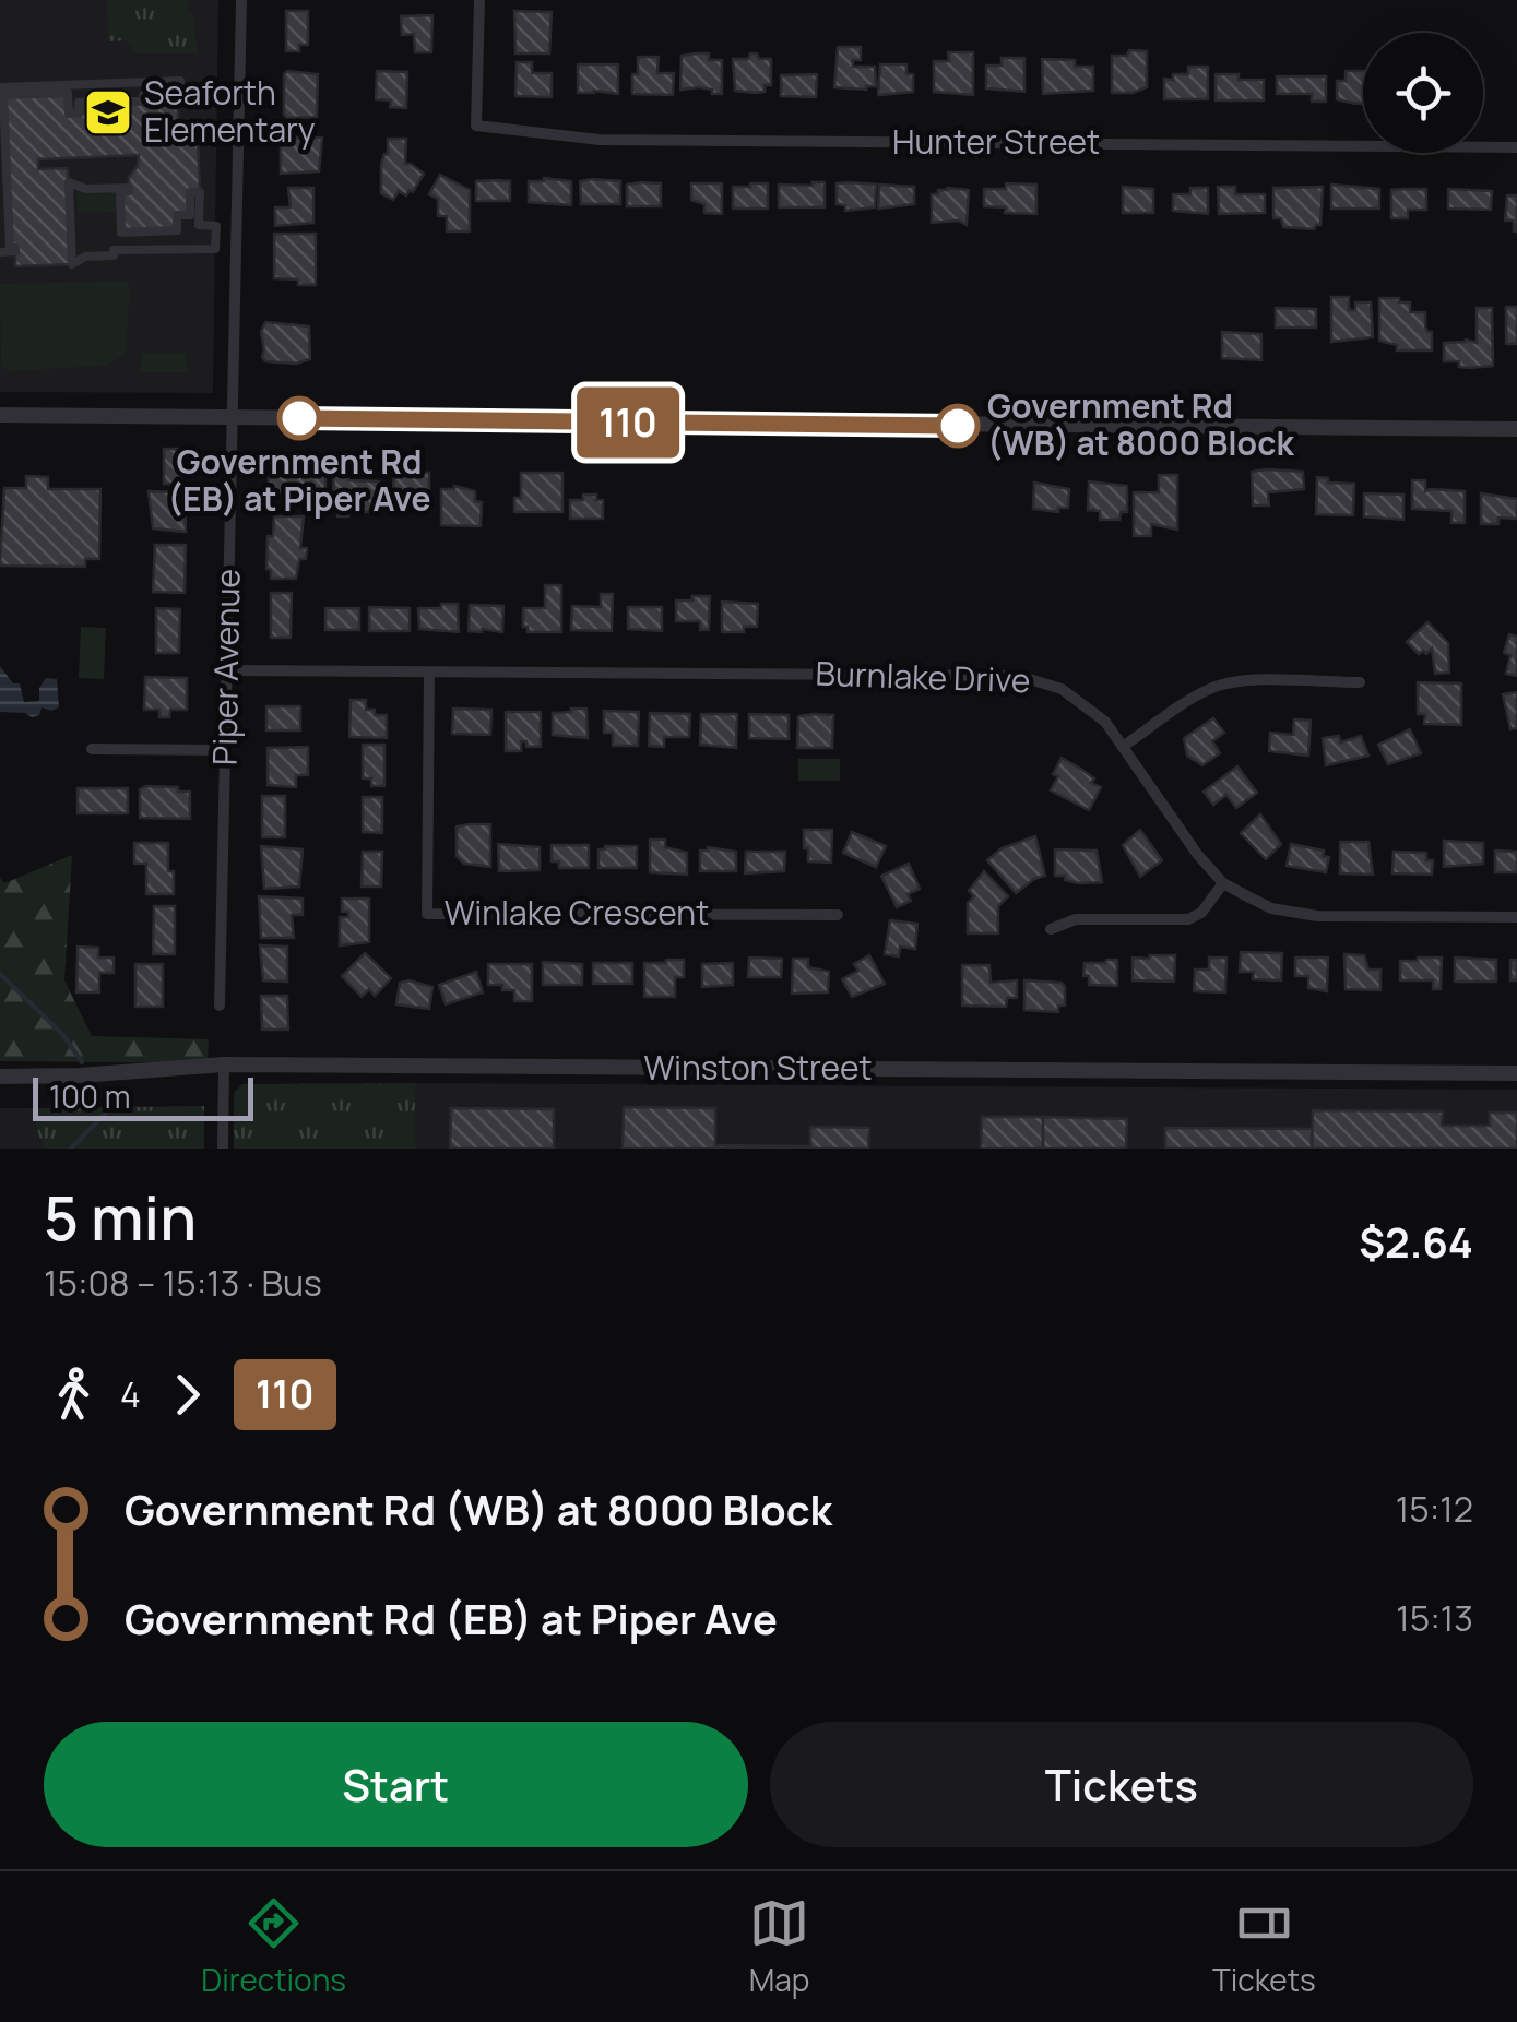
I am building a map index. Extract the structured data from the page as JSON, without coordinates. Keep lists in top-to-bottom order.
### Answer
{
  "streets": {
    "street": [
      "Hunter Street",
      "Piper Avenue",
      "Burnlake Drive",
      "Winlake Crescent",
      "Winston Street"
    ]
  },
  "crossings": [
    ["Piper Avenue", "Burnlake Drive"],
    ["Burnlake Drive", "Winlake Crescent"]
  ],
  "places": {
    "school or university": ["Seaforth Elementary"],
    "other": ["Government Rd (EB) at Piper Ave", "Government Rd (WB) at 8000 Block"]
  },
  "lines": ["bus line 110"],
  "scale_bar": "100 m",
  "page": {
    "on_map": "110",
    "scale": "100 m",
    "heading": ["5 min", "15:08 – 15:13 · Bus", "$2.64"],
    "legs": ["4", "110"],
    "list": [
      {
        "name": "Government Rd (WB) at 8000 Block",
        "value": "15:12"
      },
      {
        "name": "Government Rd (EB) at Piper Ave",
        "value": "15:13"
      }
    ],
    "buttons": ["Start", "Tickets"],
    "tabs": ["Directions", "Map", "Tickets"]
  }
}
